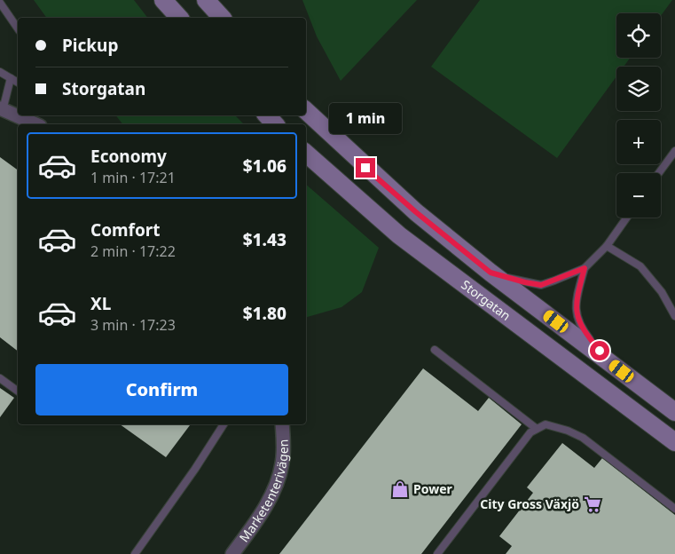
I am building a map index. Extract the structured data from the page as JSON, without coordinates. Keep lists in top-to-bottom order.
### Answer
{
  "streets": {
    "main road": ["Storgatan"],
    "street": ["Marketenterivägen"]
  },
  "places": {
    "shop": ["Power"],
    "supermarket": ["City Gross Växjö"]
  },
  "page": {
    "map_buttons": ["+", "−"],
    "banner": ["Pickup", "Storgatan"],
    "bubble": "1 min",
    "list": [
      {
        "name": "Economy",
        "note": "1 min · 17:21",
        "value": "$1.06"
      },
      {
        "name": "Comfort",
        "note": "2 min · 17:22",
        "value": "$1.43"
      },
      {
        "name": "XL",
        "note": "3 min · 17:23",
        "value": "$1.80"
      }
    ],
    "buttons": "Confirm"
  }
}
